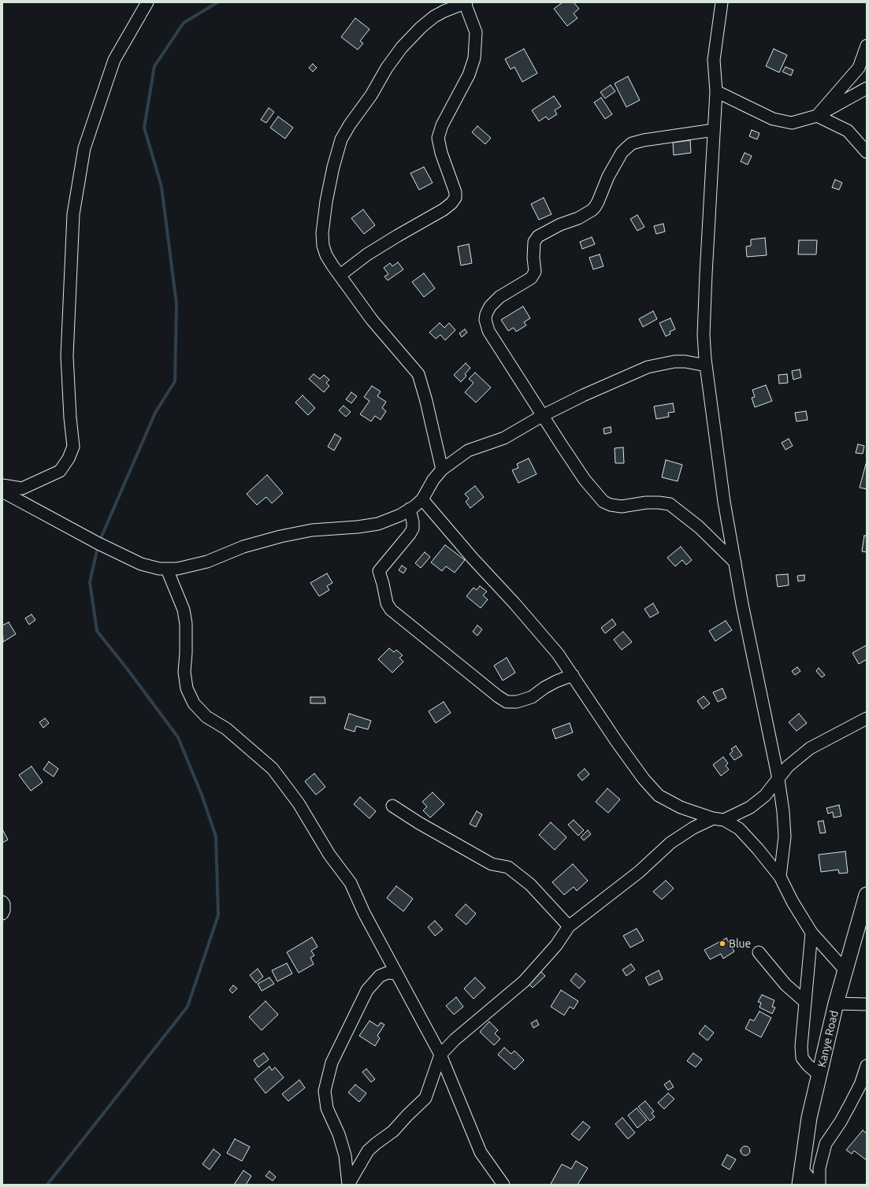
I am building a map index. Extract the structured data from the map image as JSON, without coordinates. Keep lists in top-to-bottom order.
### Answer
{
  "streets": {
    "main road": ["Kanye Road"]
  },
  "places": ["Blue"]
}
